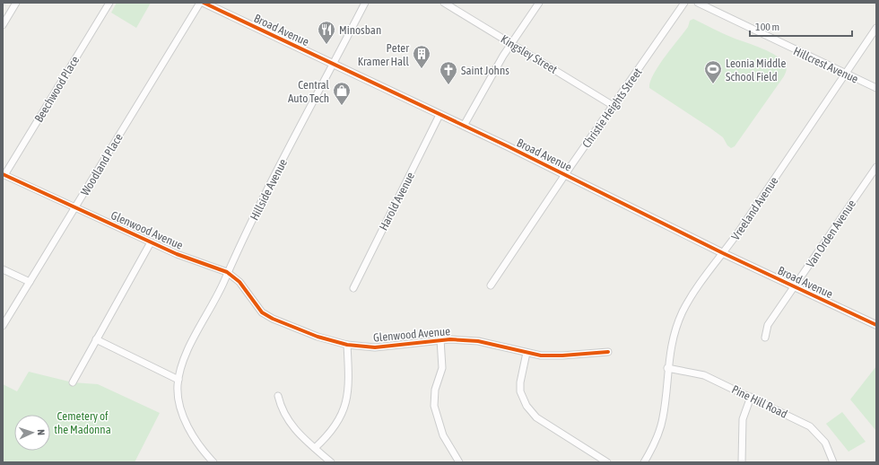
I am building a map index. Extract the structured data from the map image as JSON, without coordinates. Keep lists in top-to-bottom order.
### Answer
{
  "streets": {
    "street": [
      "Broad Avenue",
      "Kingsley Street",
      "Hillcrest Avenue",
      "Beechwood Place",
      "Christie Heights Street",
      "Woodland Place",
      "Hillside Avenue",
      "Harold Avenue",
      "Vreeland Avenue",
      "Glenwood Avenue",
      "Van Orden Avenue",
      "Pine Hill Road"
    ]
  },
  "crossings": [
    ["Broad Avenue", "Christie Heights Street"],
    ["Broad Avenue", "Hillside Avenue"],
    ["Broad Avenue", "Harold Avenue"],
    ["Broad Avenue", "Vreeland Avenue"],
    ["Broad Avenue", "Van Orden Avenue"],
    ["Kingsley Street", "Christie Heights Street"],
    ["Hillcrest Avenue", "Vreeland Avenue"],
    ["Beechwood Place", "Glenwood Avenue"],
    ["Woodland Place", "Glenwood Avenue"],
    ["Hillside Avenue", "Glenwood Avenue"],
    ["Vreeland Avenue", "Pine Hill Road"]
  ],
  "parks": ["Cemetery of the Madonna"],
  "places": {
    "restaurant": ["Minosban"],
    "building": ["Peter Kramer Hall"],
    "sports": ["Leonia Middle School Field"],
    "church": ["Saint Johns"],
    "shop": ["Central Auto Tech"]
  },
  "scale_bar": "100 m",
  "north": "right"
}
